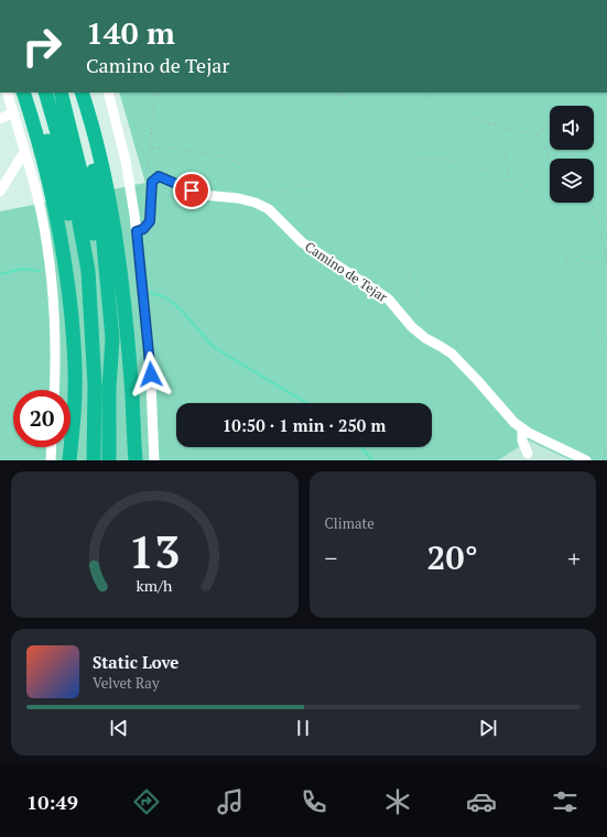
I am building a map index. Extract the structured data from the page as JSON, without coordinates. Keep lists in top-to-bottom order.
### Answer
{
  "streets": {
    "lane": ["Camino de Tejar"]
  },
  "page": {
    "turn": ["140 m", "Camino de Tejar"],
    "limit": "20",
    "trip": "10:50 · 1 min · 250 m",
    "tile": "Climate",
    "heat": ["−", "20°", "+"],
    "song": ["Static Love", "Velvet Ray"],
    "tabs": "10:49",
    "gauge": ["13", "km/h"]
  }
}
